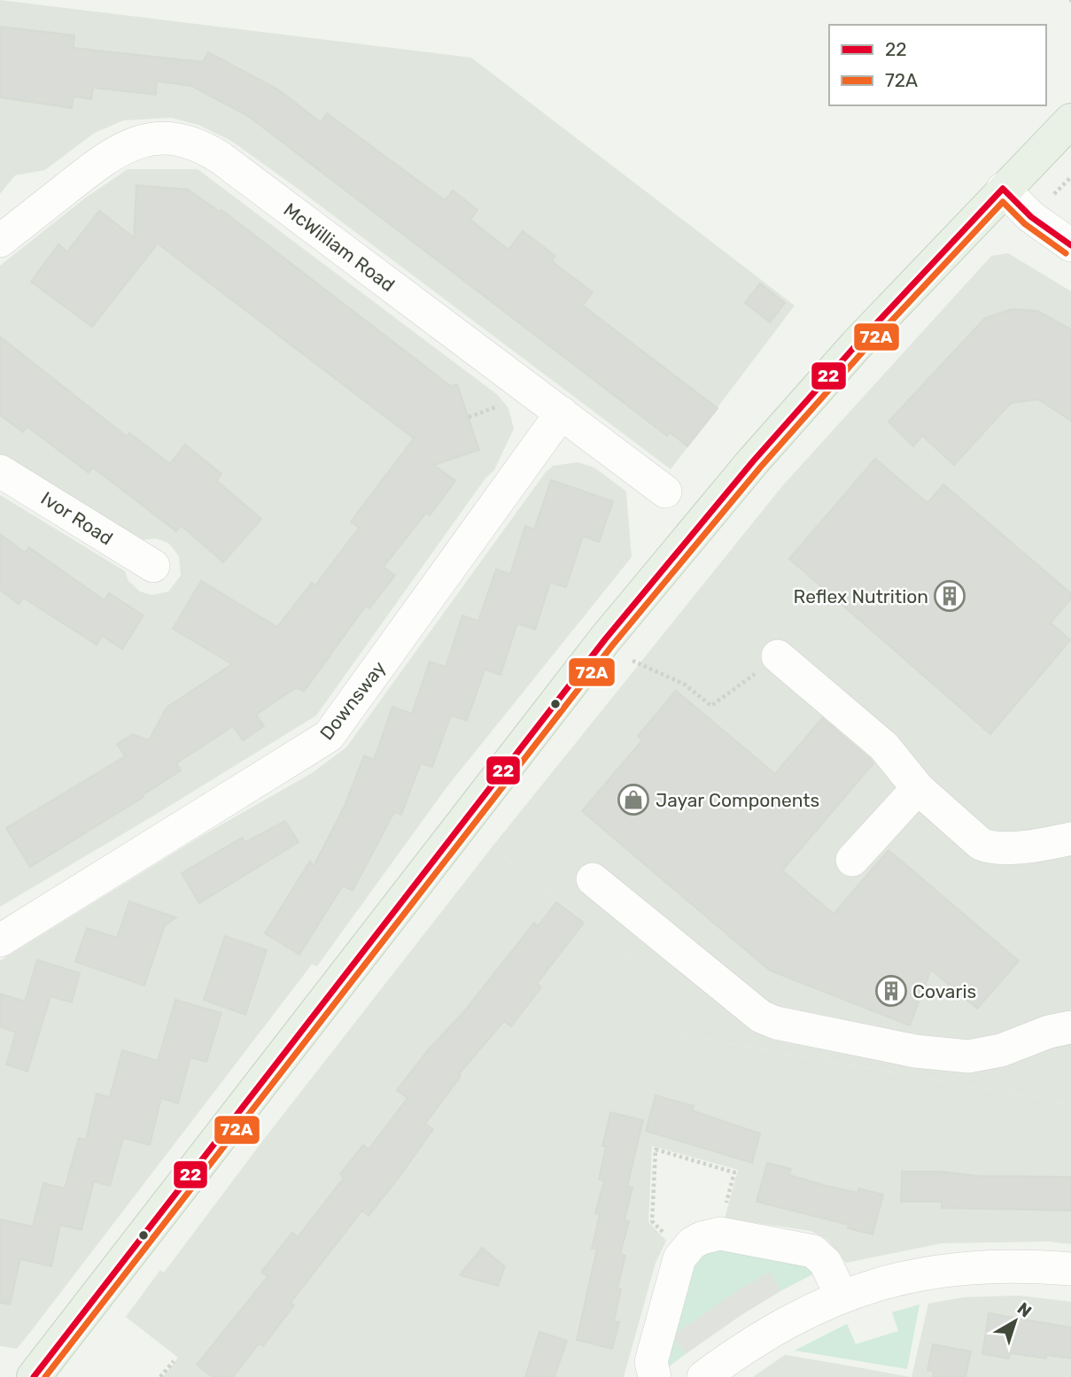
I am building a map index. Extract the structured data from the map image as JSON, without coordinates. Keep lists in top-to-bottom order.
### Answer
{
  "streets": {
    "street": ["McWilliam Road", "Ivor Road", "Downsway"]
  },
  "crossings": [
    ["McWilliam Road", "Downsway"]
  ],
  "places": {
    "building": ["Reflex Nutrition", "Covaris"],
    "shop": ["Jayar Components"]
  },
  "lines": ["transit line 22", "transit line 72A"],
  "legend": ["22", "72A"],
  "north": "top right"
}
